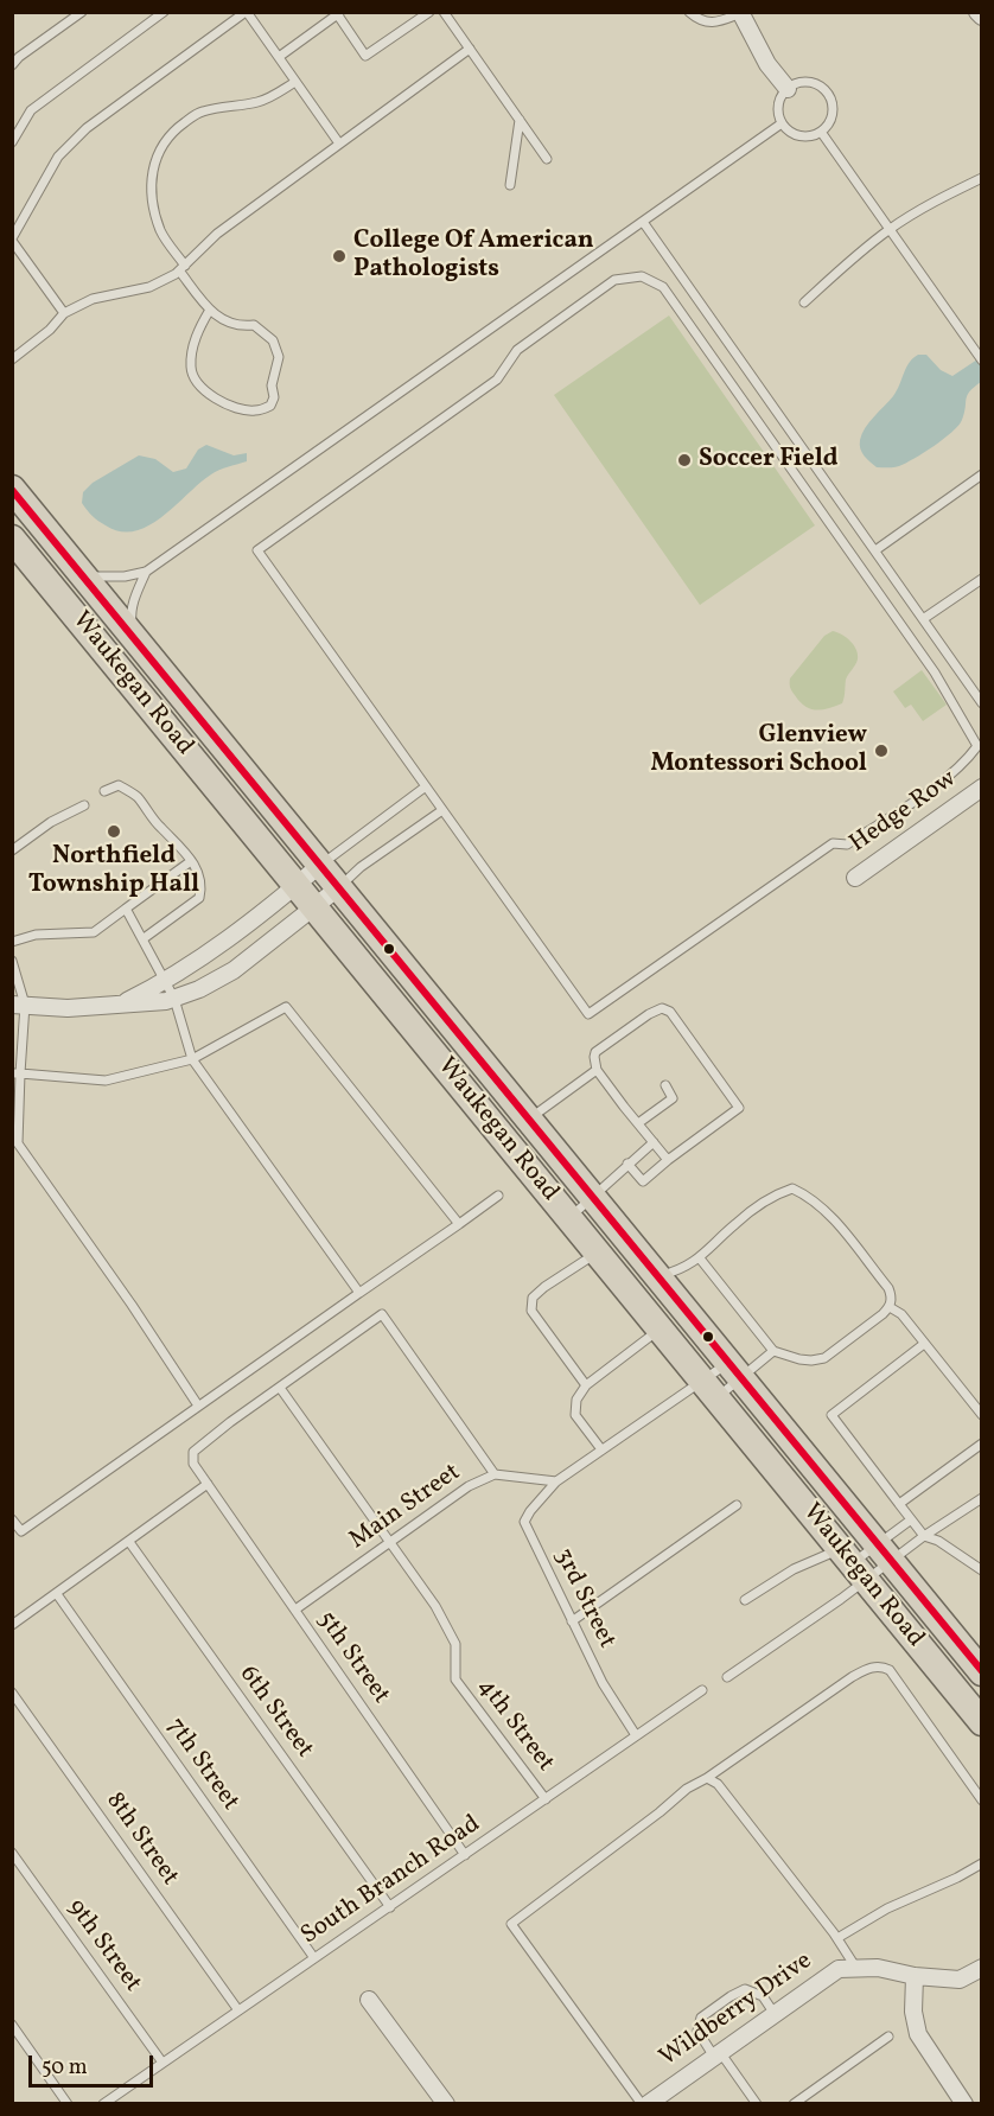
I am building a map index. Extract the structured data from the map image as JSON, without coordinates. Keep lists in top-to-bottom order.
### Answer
{
  "streets": {
    "main road": ["Waukegan Road"],
    "street": ["Hedge Row", "Wildberry Drive"],
    "lane": [
      "Main Street",
      "3rd Street",
      "5th Street",
      "6th Street",
      "4th Street",
      "7th Street",
      "8th Street",
      "South Branch Road",
      "9th Street"
    ]
  },
  "crossings": [
    ["Main Street", "3rd Street"],
    ["Main Street", "5th Street"],
    ["Main Street", "4th Street"],
    ["3rd Street", "South Branch Road"],
    ["5th Street", "4th Street"],
    ["5th Street", "South Branch Road"],
    ["6th Street", "South Branch Road"],
    ["4th Street", "South Branch Road"],
    ["7th Street", "South Branch Road"],
    ["8th Street", "South Branch Road"],
    ["South Branch Road", "9th Street"]
  ],
  "places": [
    "College Of American Pathologists",
    "Soccer Field",
    "Glenview Montessori School",
    "Northfield Township Hall"
  ],
  "scale_bar": "50 m"
}
